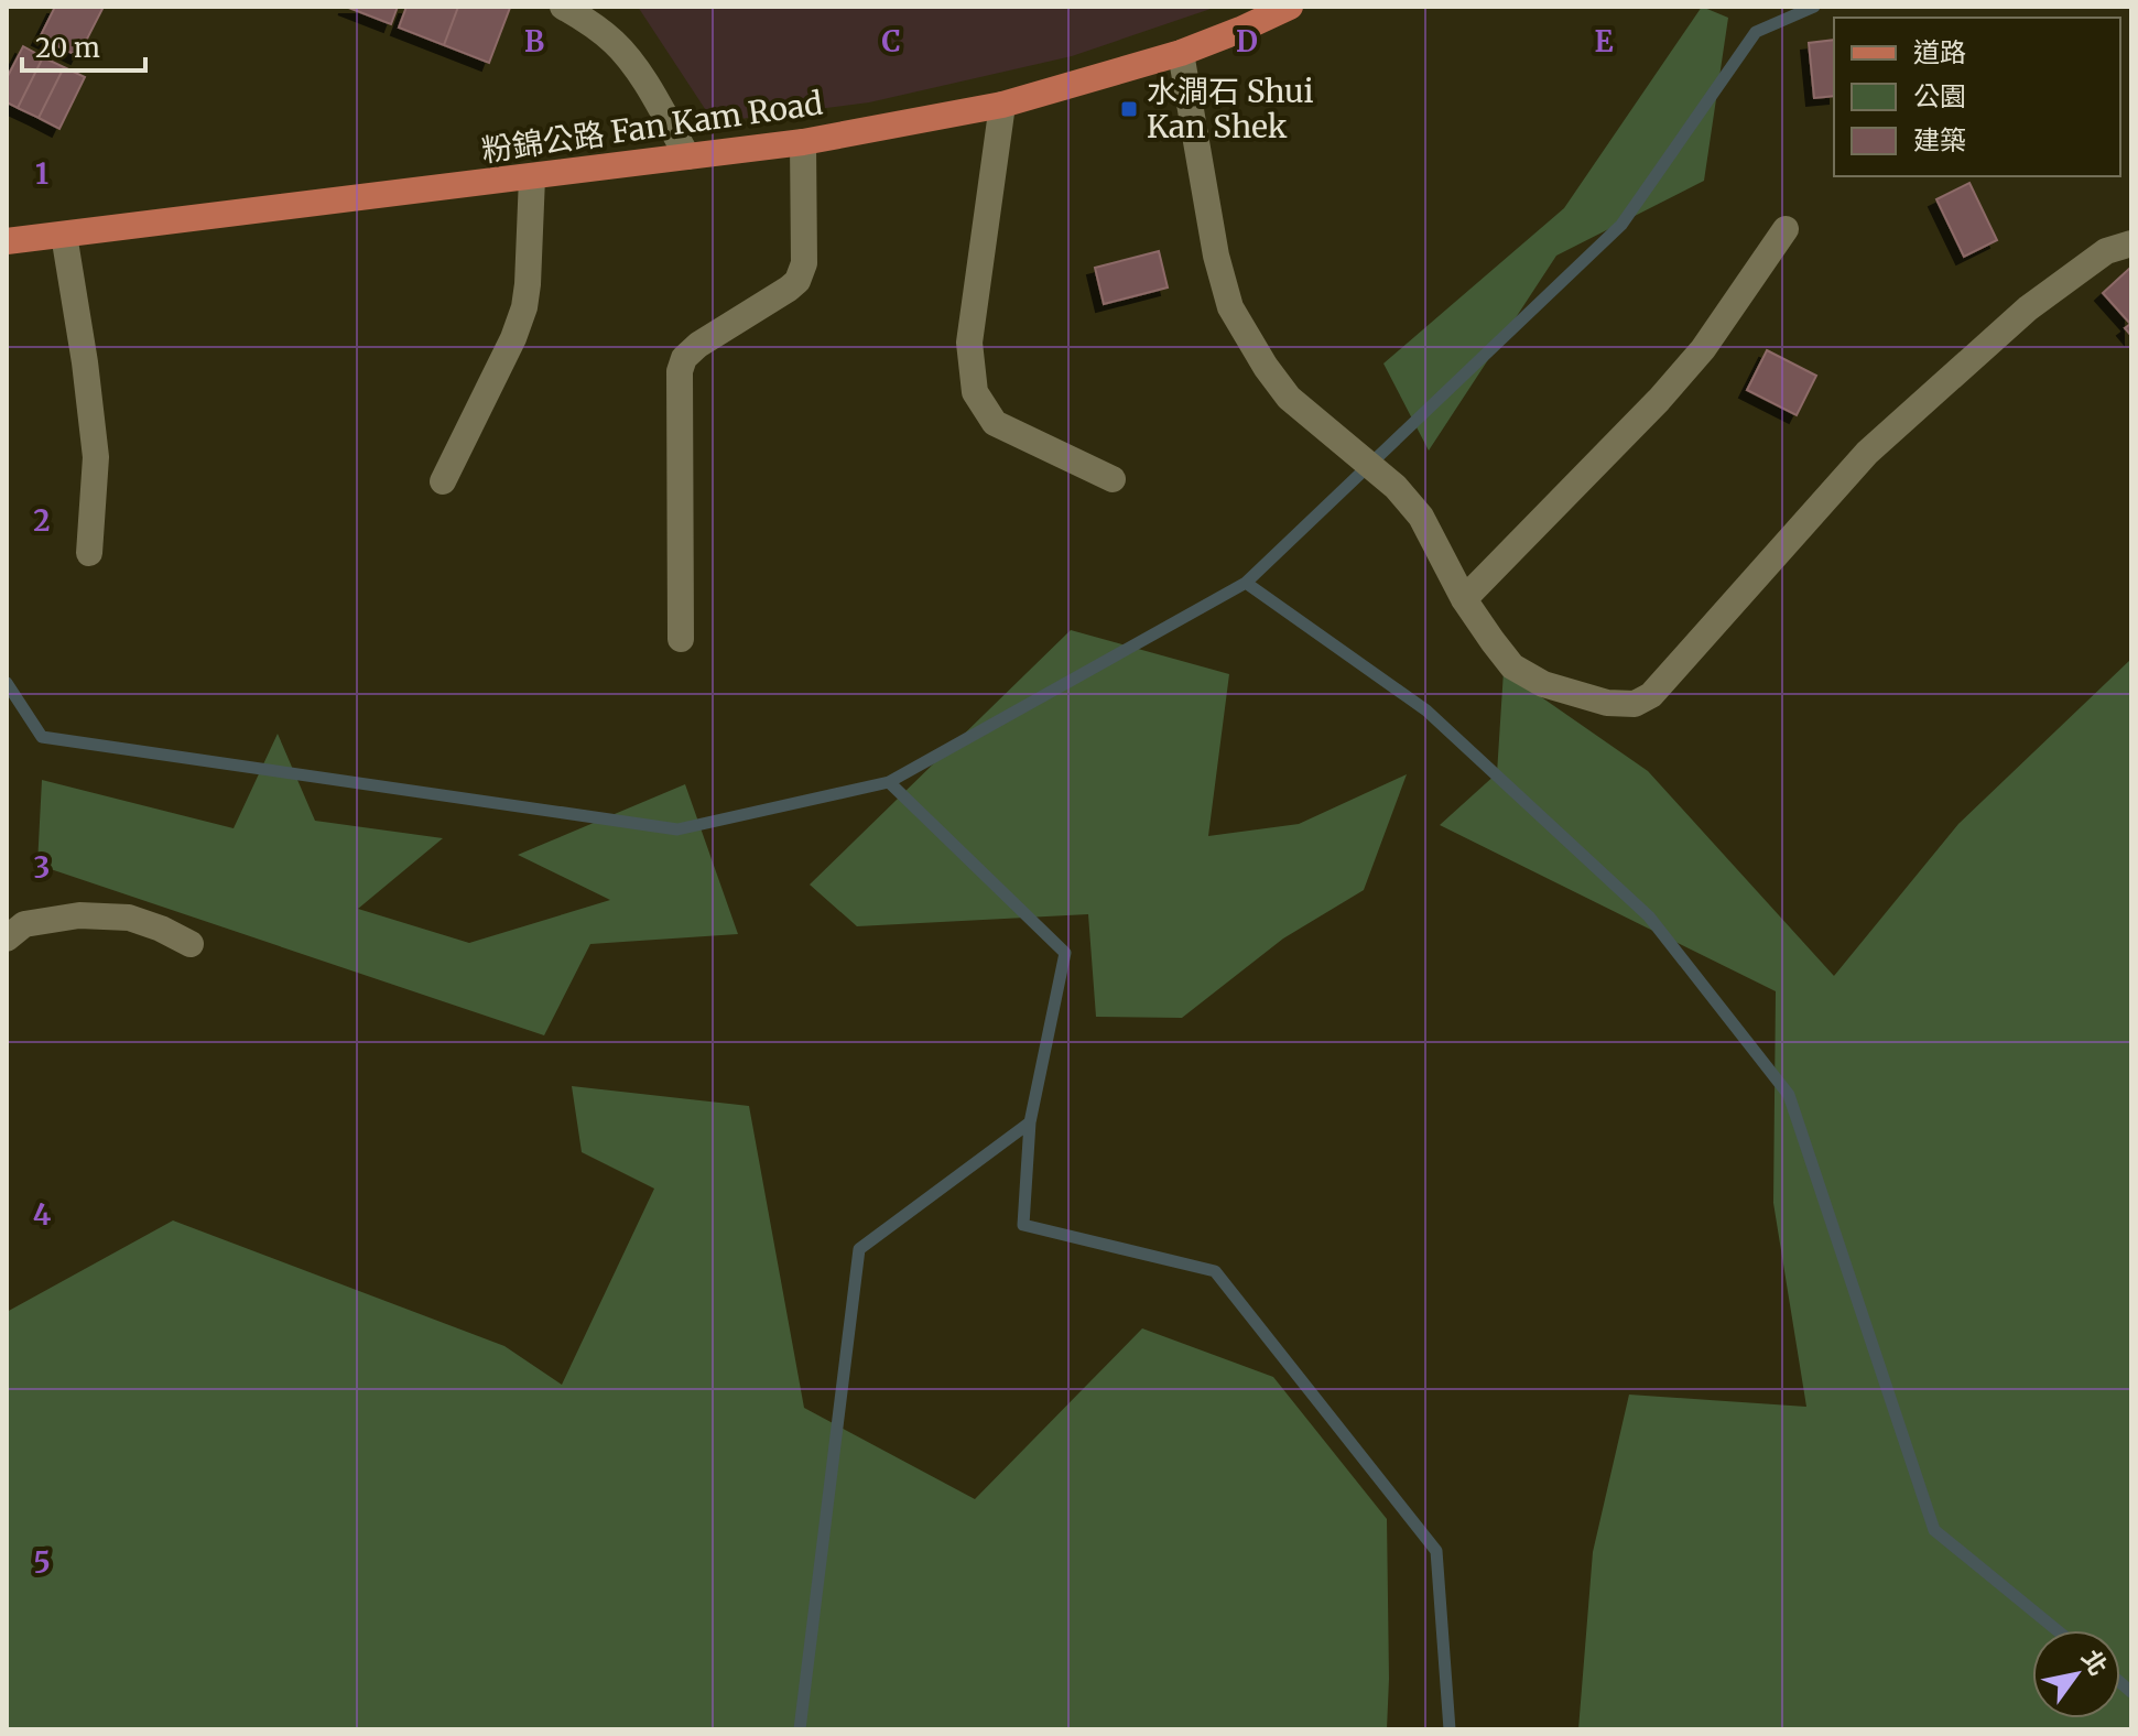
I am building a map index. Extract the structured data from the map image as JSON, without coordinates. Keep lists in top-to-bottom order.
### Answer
{
  "streets": {
    "main road": ["粉錦公路 Fan Kam Road"]
  },
  "places": {
    "transit": ["水澗石 Shui Kan Shek"]
  },
  "legend": ["道路", "公園", "建築"],
  "scale_bar": "20 m",
  "north": "top right",
  "grid": {
    "columns": [
      "B",
      "C",
      "D",
      "E"
    ],
    "rows": [
      "1",
      "2",
      "3",
      "4",
      "5"
    ]
  }
}
